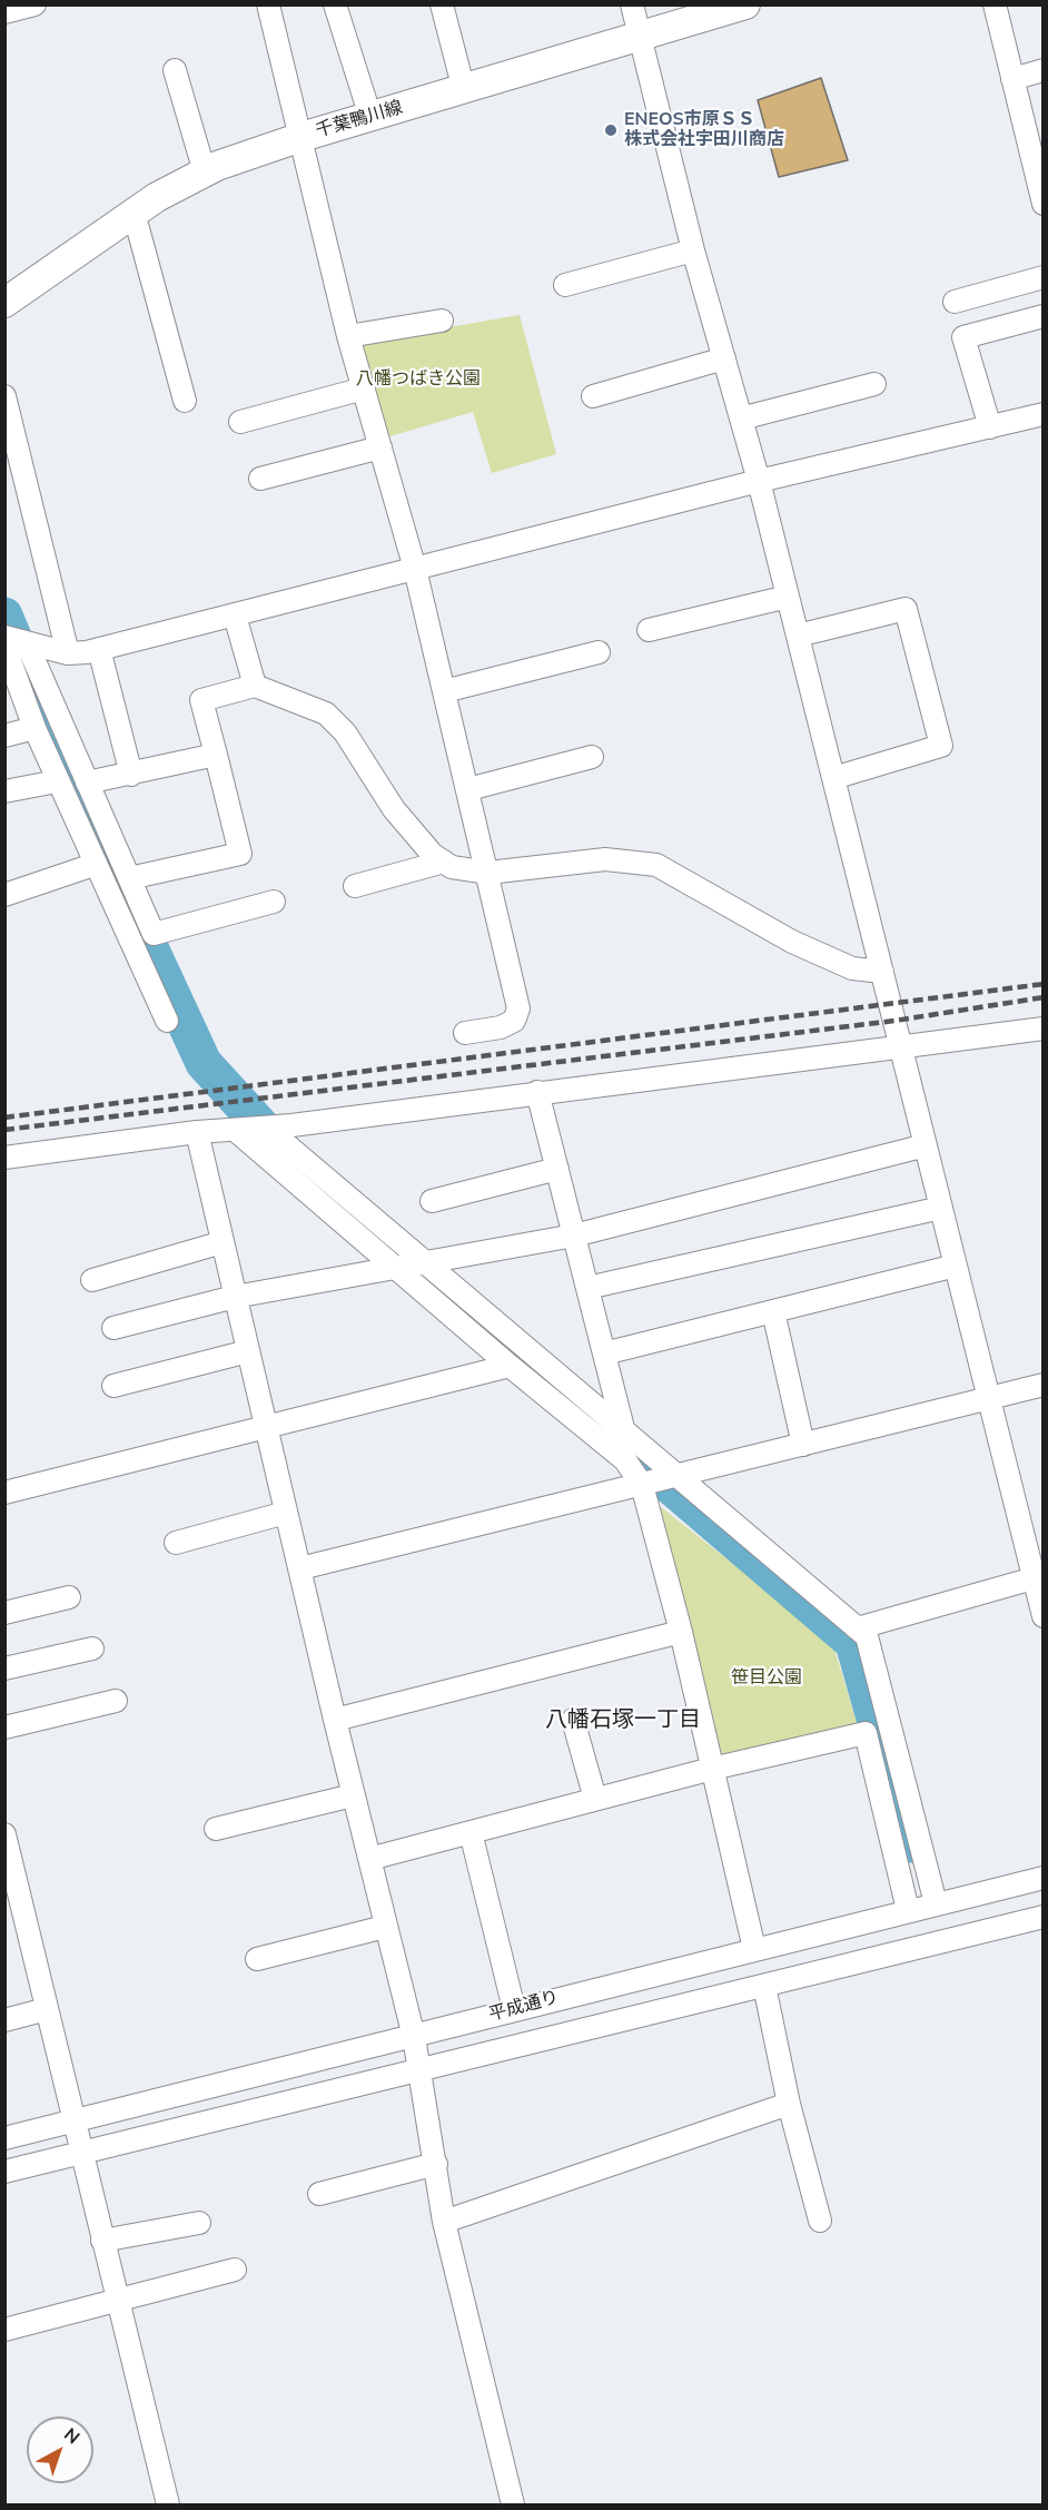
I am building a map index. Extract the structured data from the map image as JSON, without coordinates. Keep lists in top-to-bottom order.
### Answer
{
  "streets": {
    "main road": ["千葉鴨川線"],
    "street": ["平成通り"]
  },
  "districts": ["八幡石塚一丁目"],
  "parks": ["八幡つばき公園", "笹目公園"],
  "places": ["ENEOS市原ＳＳ 株式会社宇田川商店"],
  "north": "top right"
}
